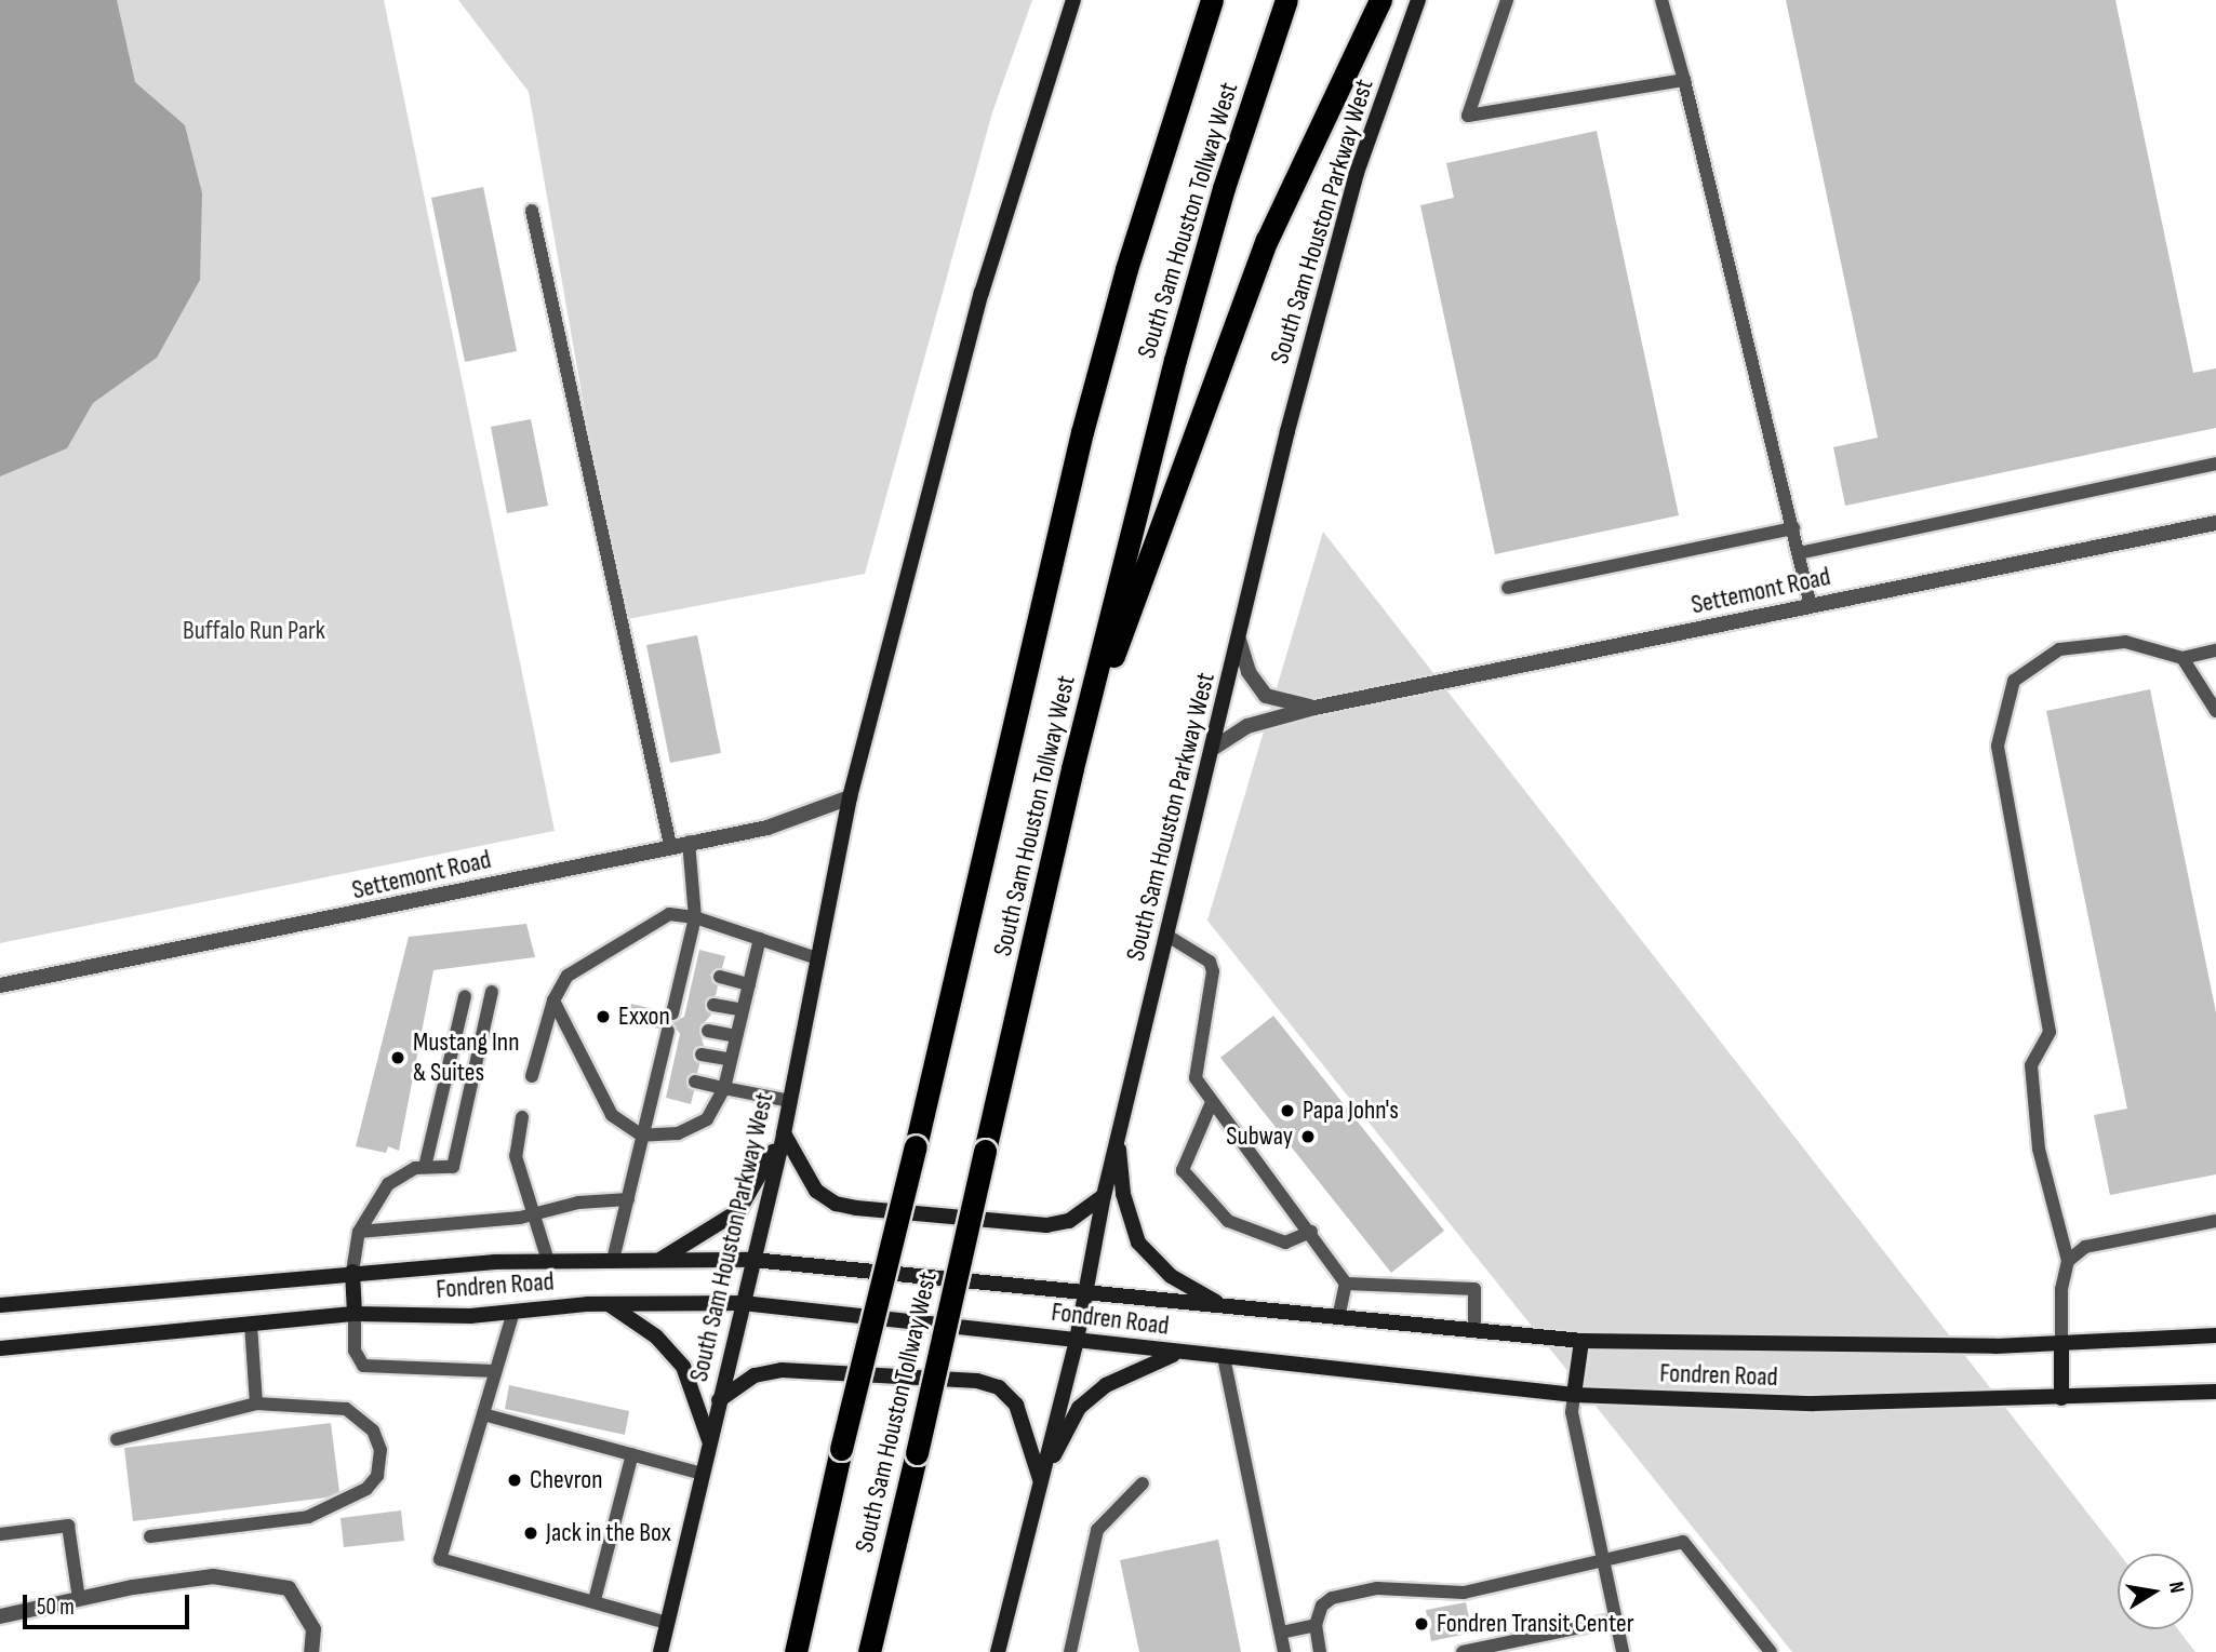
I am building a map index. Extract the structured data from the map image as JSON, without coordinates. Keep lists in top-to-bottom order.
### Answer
{
  "streets": {
    "highway": ["South Sam Houston Tollway West"],
    "main road": ["South Sam Houston Parkway West", "Fondren Road"],
    "street": ["Settemont Road"]
  },
  "crossings": [
    ["South Sam Houston Parkway West", "Settemont Road"],
    ["South Sam Houston Parkway West", "Fondren Road"]
  ],
  "parks": ["Buffalo Run Park"],
  "places": [
    "Exxon",
    "Mustang Inn & Suites",
    "Papa John's",
    "Subway",
    "Chevron",
    "Jack in the Box",
    "Fondren Transit Center"
  ],
  "scale_bar": "50 m",
  "north": "right"
}
